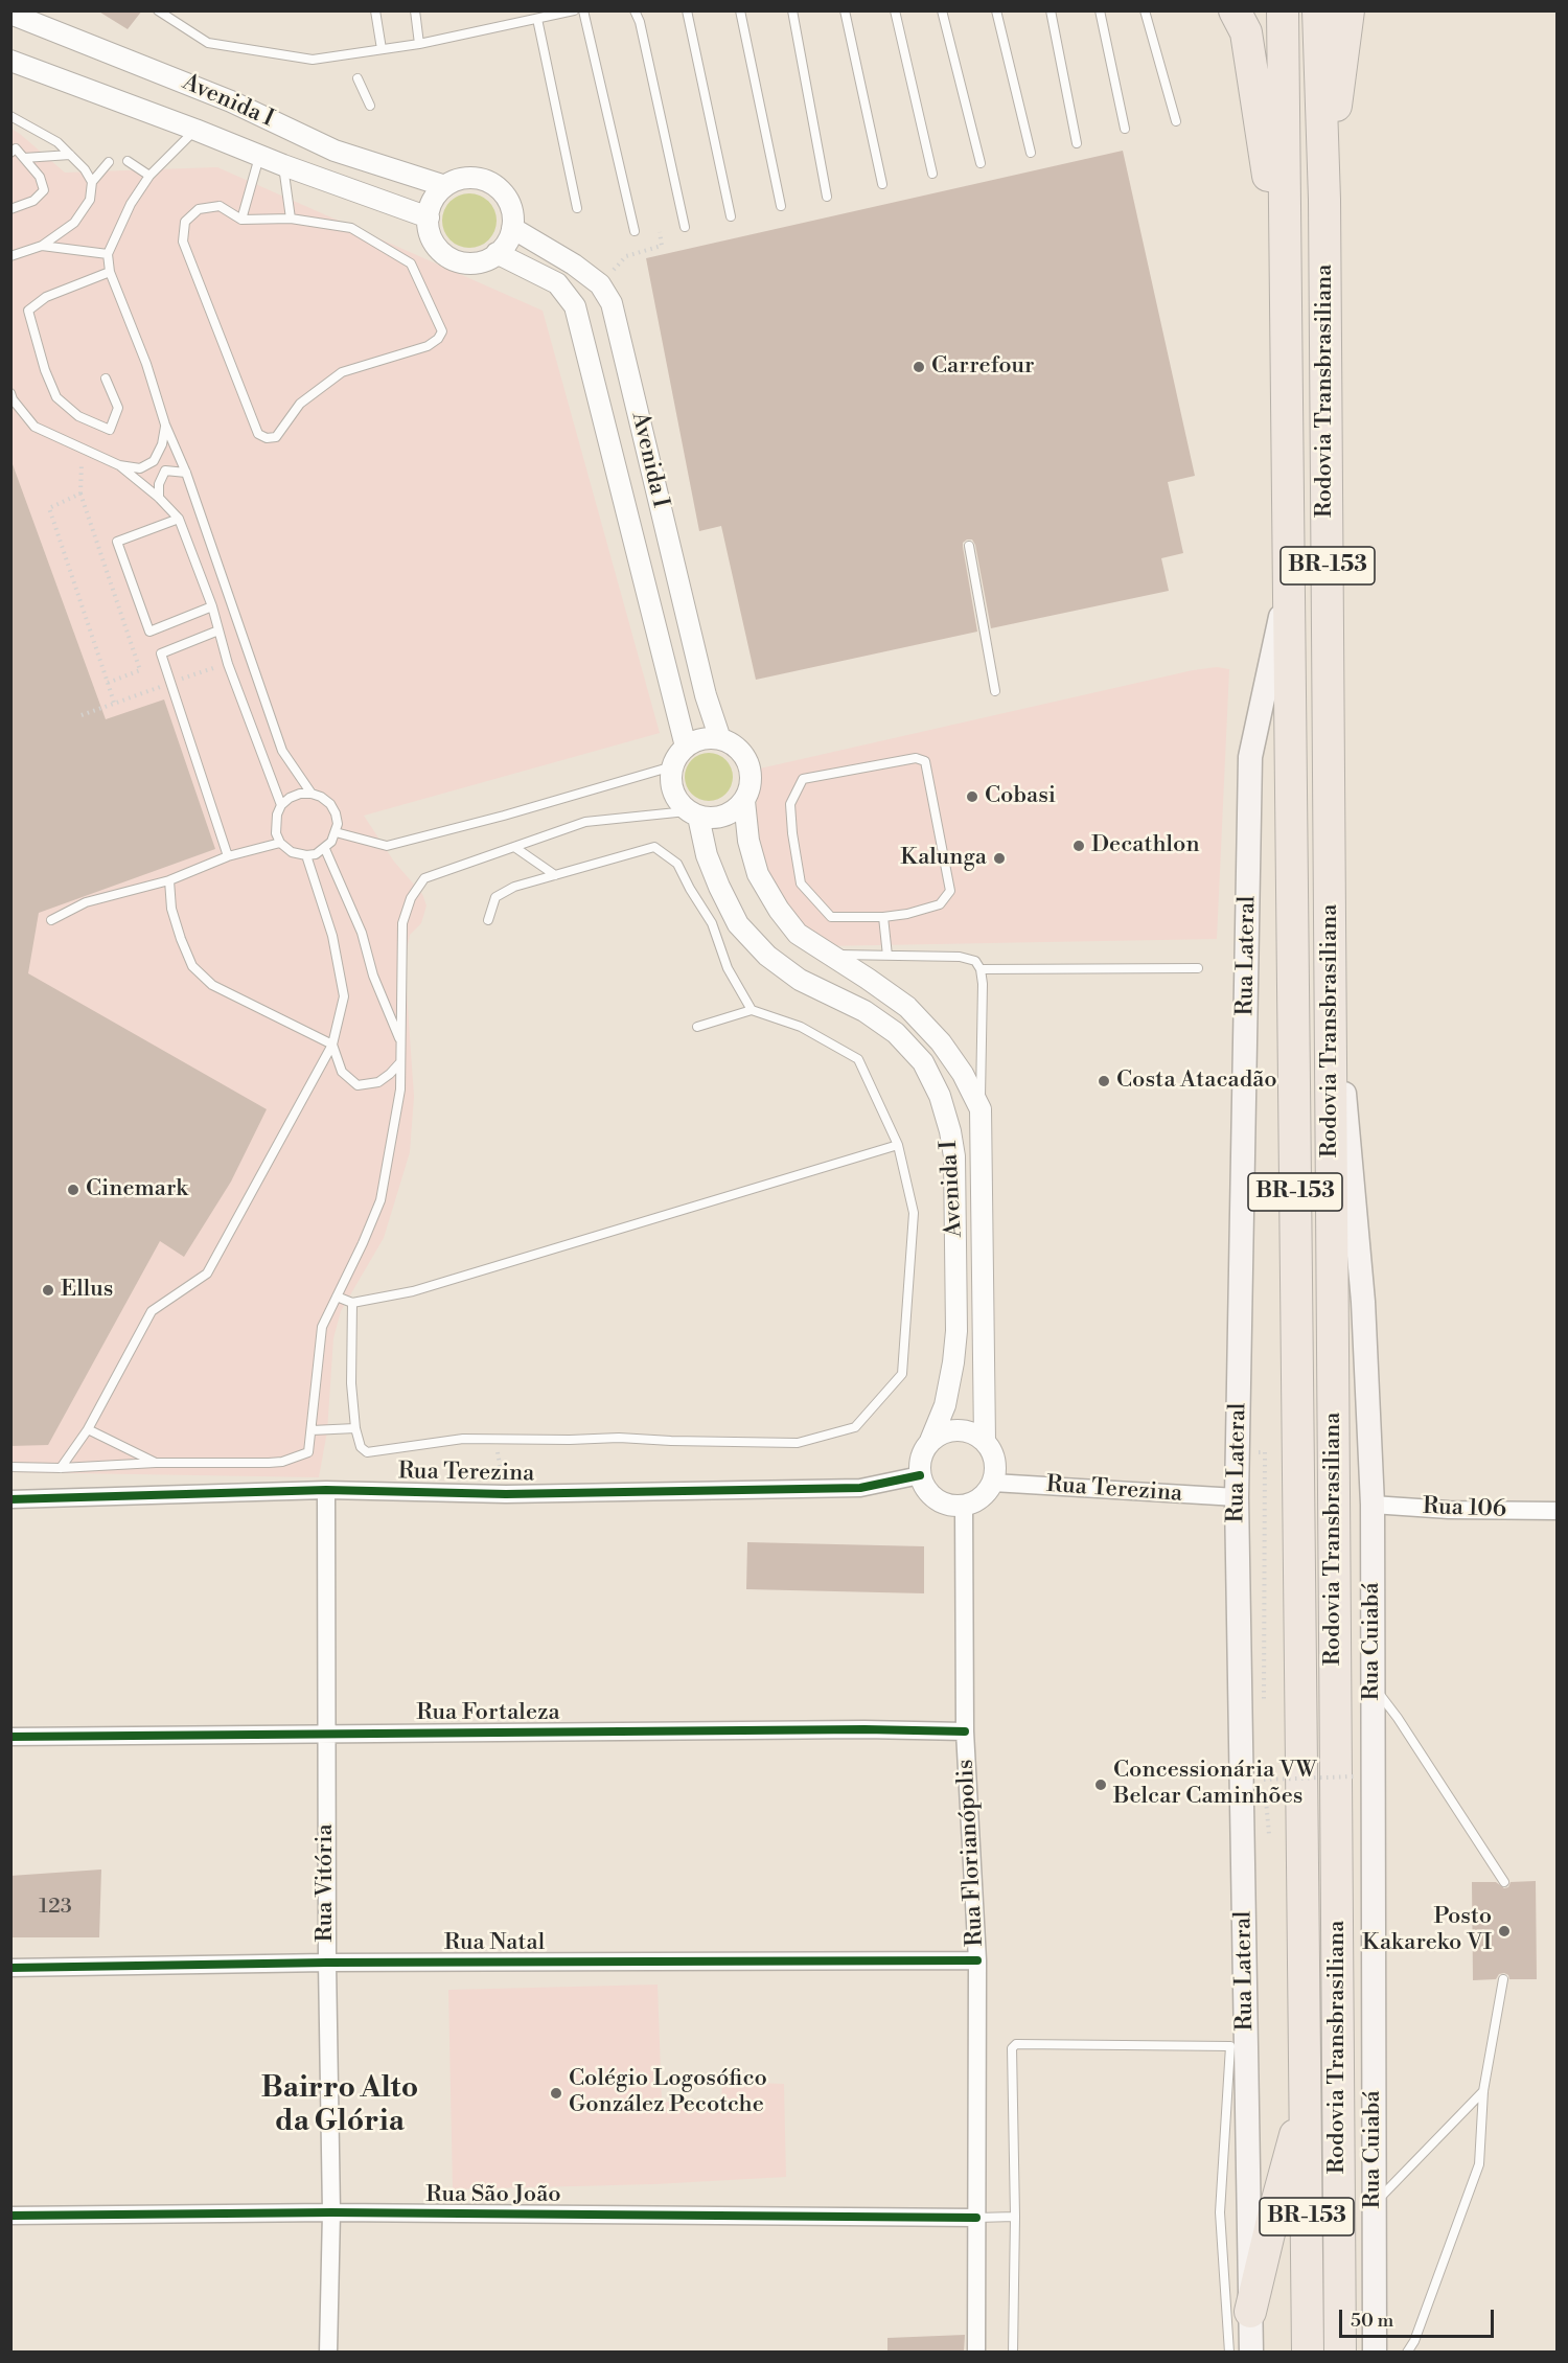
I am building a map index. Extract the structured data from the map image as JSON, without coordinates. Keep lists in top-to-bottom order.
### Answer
{
  "streets": {
    "highway": ["Rodovia Transbrasiliana", "BR-153"],
    "main road": ["Rua Lateral", "Rua Cuiabá"],
    "street": [
      "Avenida I",
      "Rua Terezina",
      "Rua 106",
      "Rua Fortaleza",
      "Rua Florianópolis",
      "Rua Vitória",
      "Rua Natal",
      "Rua São João"
    ]
  },
  "crossings": [
    ["Avenida I", "Rua Terezina"],
    ["Avenida I", "Rua Florianópolis"],
    ["Rodovia Transbrasiliana", "Rua Lateral"],
    ["Rodovia Transbrasiliana", "Rua Cuiabá"],
    ["Rua Lateral", "Rua Terezina"],
    ["Rua Terezina", "Rua Florianópolis"],
    ["Rua Terezina", "Rua Vitória"],
    ["Rua 106", "Rua Cuiabá"],
    ["Rua Fortaleza", "Rua Florianópolis"],
    ["Rua Fortaleza", "Rua Vitória"],
    ["Rua Florianópolis", "Rua Natal"],
    ["Rua Florianópolis", "Rua São João"],
    ["Rua Vitória", "Rua Natal"],
    ["Rua Vitória", "Rua São João"]
  ],
  "districts": ["Bairro Alto da Glória"],
  "places": [
    "Carrefour",
    "Cobasi",
    "Decathlon",
    "Kalunga",
    "Costa Atacadão",
    "Cinemark",
    "Ellus",
    "Concessionária VW Belcar Caminhões",
    "Posto Kakareko VI",
    "Colégio Logosófico González Pecotche"
  ],
  "house_numbers": ["123"],
  "scale_bar": "50 m"
}
